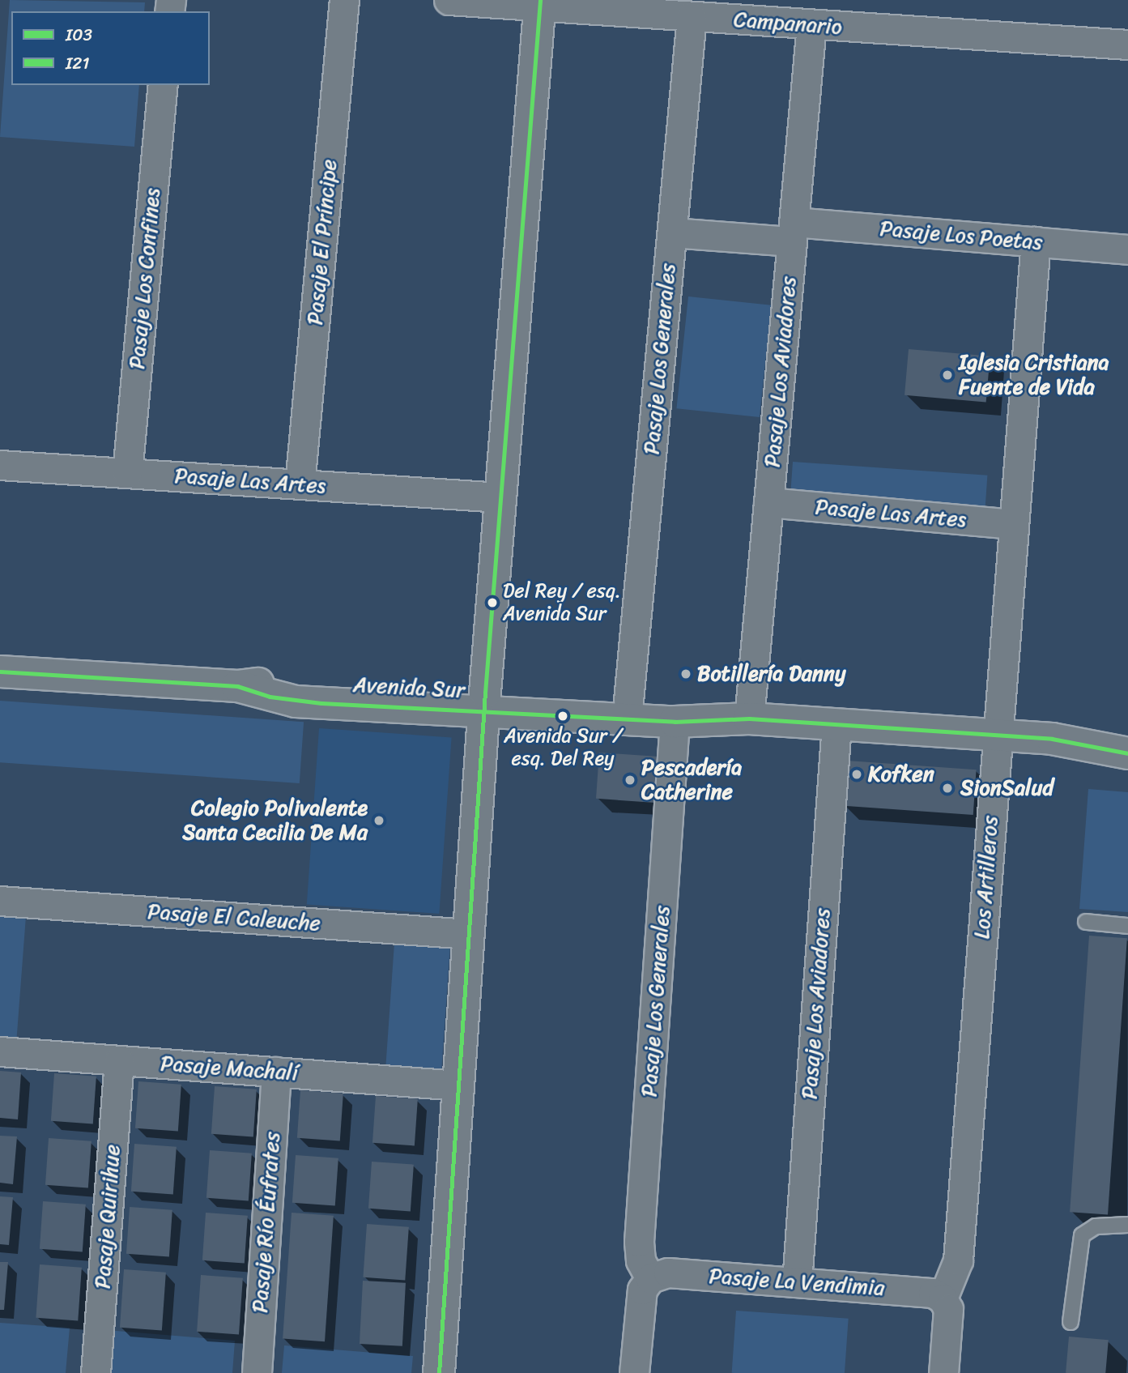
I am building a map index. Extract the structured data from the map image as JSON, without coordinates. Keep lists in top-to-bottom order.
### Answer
{
  "streets": {
    "street": [
      "Campanario",
      "Pasaje Los Poetas",
      "Pasaje El Príncipe",
      "Pasaje Los Confines",
      "Pasaje Los Generales",
      "Pasaje Los Aviadores",
      "Pasaje Las Artes",
      "Avenida Sur",
      "Los Artilleros",
      "Pasaje El Caleuche",
      "Pasaje Machalí",
      "Pasaje Quirihue",
      "Pasaje Río Éufrates",
      "Pasaje La Vendimia"
    ]
  },
  "crossings": [
    ["Campanario", "Pasaje Los Generales"],
    ["Campanario", "Pasaje Los Aviadores"],
    ["Pasaje Los Poetas", "Pasaje Los Generales"],
    ["Pasaje Los Poetas", "Pasaje Los Aviadores"],
    ["Pasaje Los Poetas", "Los Artilleros"],
    ["Pasaje El Príncipe", "Pasaje Las Artes"],
    ["Pasaje Los Confines", "Pasaje Las Artes"],
    ["Pasaje Los Generales", "Avenida Sur"],
    ["Pasaje Los Generales", "Pasaje La Vendimia"],
    ["Pasaje Los Aviadores", "Pasaje Las Artes"],
    ["Pasaje Los Aviadores", "Avenida Sur"],
    ["Pasaje Los Aviadores", "Pasaje La Vendimia"],
    ["Pasaje Las Artes", "Los Artilleros"],
    ["Avenida Sur", "Los Artilleros"],
    ["Los Artilleros", "Pasaje La Vendimia"],
    ["Pasaje Machalí", "Pasaje Quirihue"],
    ["Pasaje Machalí", "Pasaje Río Éufrates"]
  ],
  "places": [
    "Iglesia Cristiana Fuente de Vida",
    "Del Rey / esq. Avenida Sur",
    "Botillería Danny",
    "Avenida Sur / esq. Del Rey",
    "Kofken",
    "Pescadería Catherine",
    "SionSalud",
    "Colegio Polivalente Santa Cecilia De Ma"
  ],
  "lines": ["transit line I03", "transit line I21"],
  "legend": ["I03", "I21"]
}
